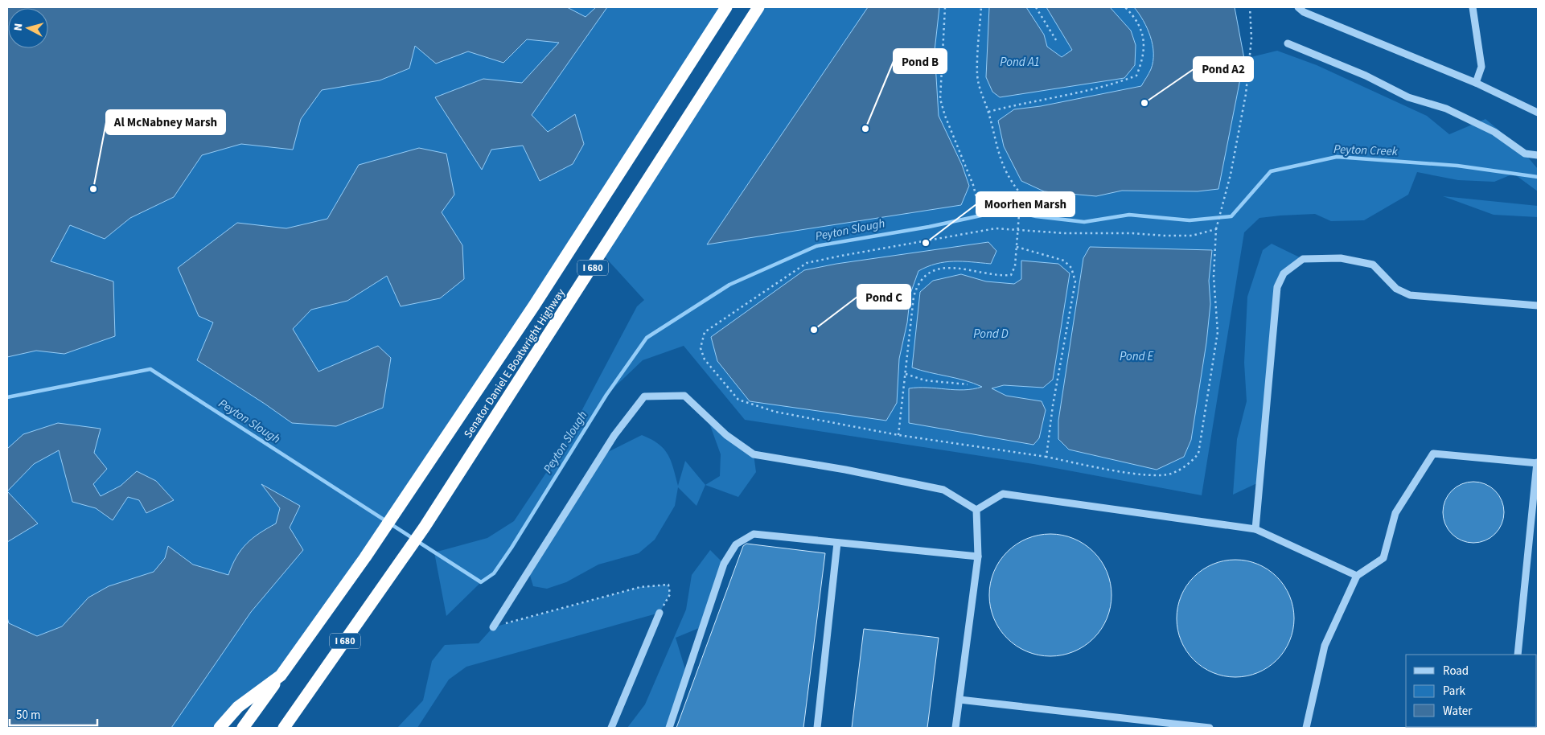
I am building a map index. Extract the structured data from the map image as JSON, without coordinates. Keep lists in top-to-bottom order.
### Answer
{
  "streets": {
    "highway": ["I 680", "Senator Daniel E Boatwright Highway"]
  },
  "crossings": [
    ["I 680", "Senator Daniel E Boatwright Highway"]
  ],
  "water": [
    "Pond A1",
    "Peyton Creek",
    "Peyton Slough",
    "Pond D",
    "Pond E"
  ],
  "places": [
    "Pond A2",
    "Pond B",
    "Al McNabney Marsh",
    "Moorhen Marsh",
    "Pond C"
  ],
  "legend": ["Road", "Park", "Water"],
  "scale_bar": "50 m",
  "north": "left"
}
